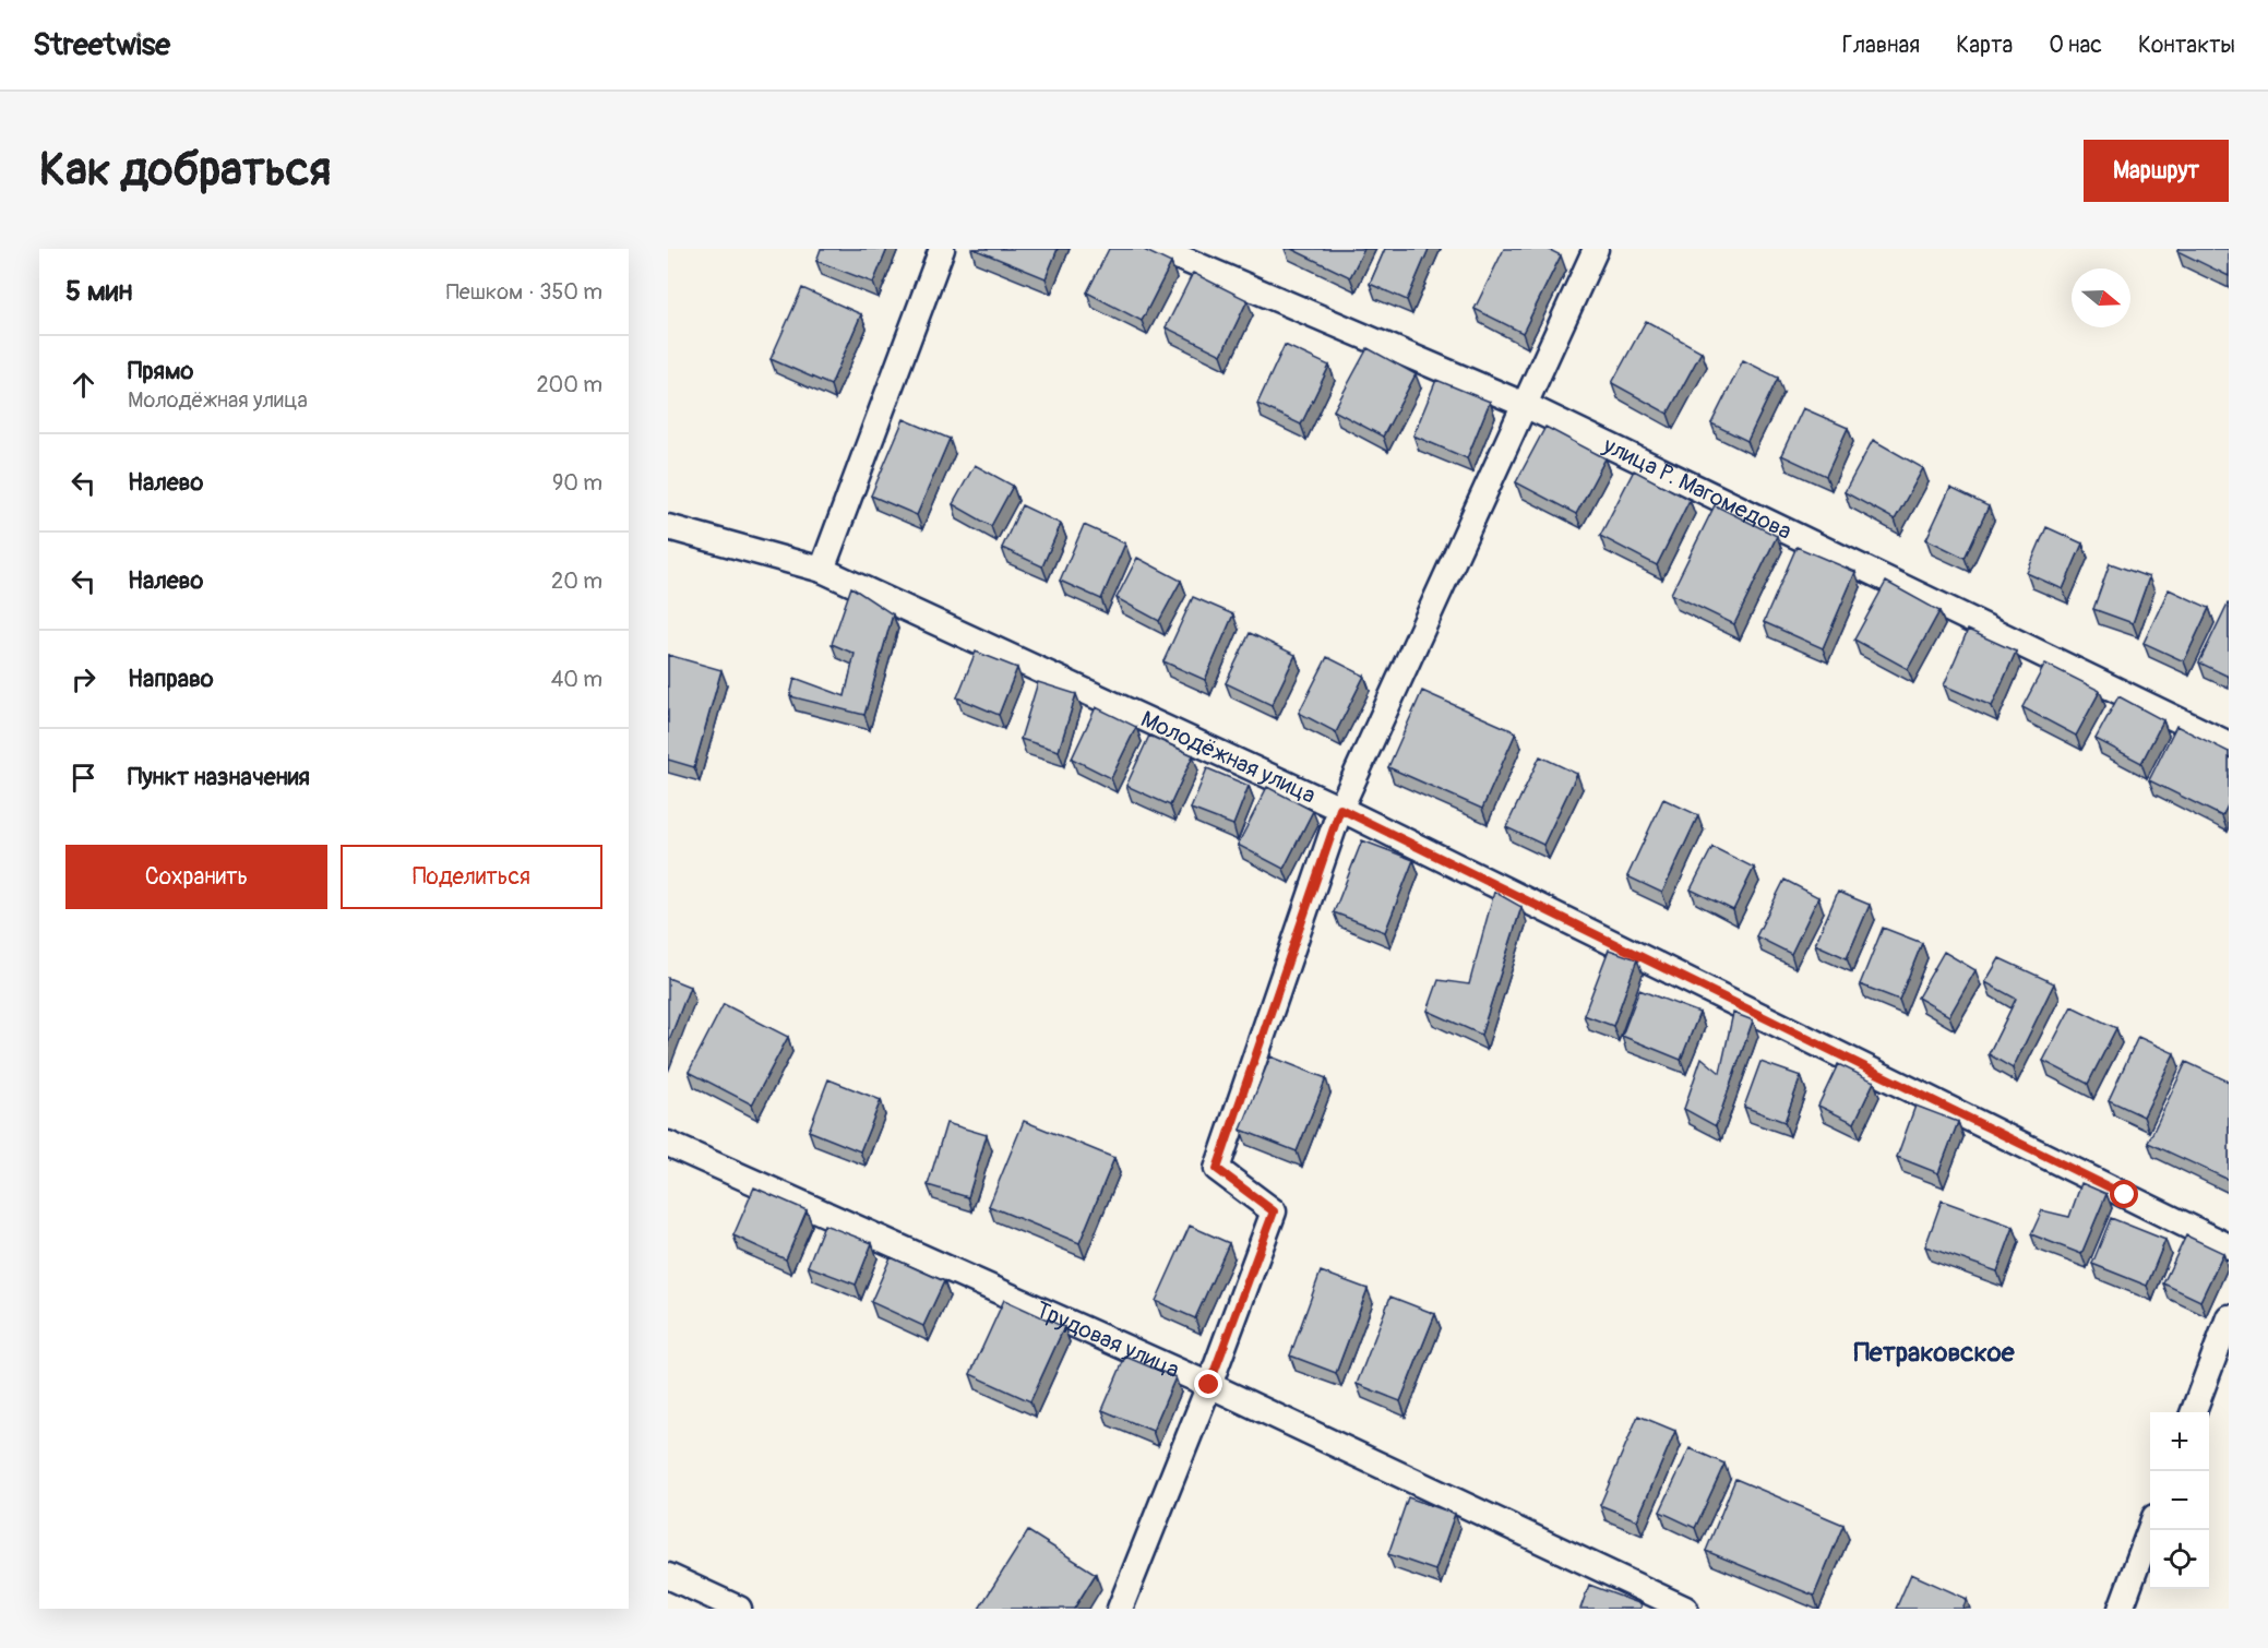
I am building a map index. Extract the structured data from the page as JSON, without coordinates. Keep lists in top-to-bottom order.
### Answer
{
  "streets": {
    "street": ["улица Р. Магомедова", "Молодёжная улица", "Трудовая улица"]
  },
  "districts": ["Петраковское"],
  "north": "right",
  "page": {
    "header": "Streetwise",
    "nav": [
      "Главная",
      "Карта",
      "О нас",
      "Контакты"
    ],
    "buttons": [
      "Маршрут",
      ["Сохранить", "Поделиться"]
    ],
    "title": "Как добраться",
    "heading": ["5 мин", "Пешком · 350 m"],
    "list": [
      ["Прямо", "Молодёжная улица", "200 m"],
      ["Налево", "90 m"],
      ["Налево", "20 m"],
      ["Направо", "40 m"],
      "Пункт назначения"
    ],
    "map_buttons": ["+", "−"]
  }
}
